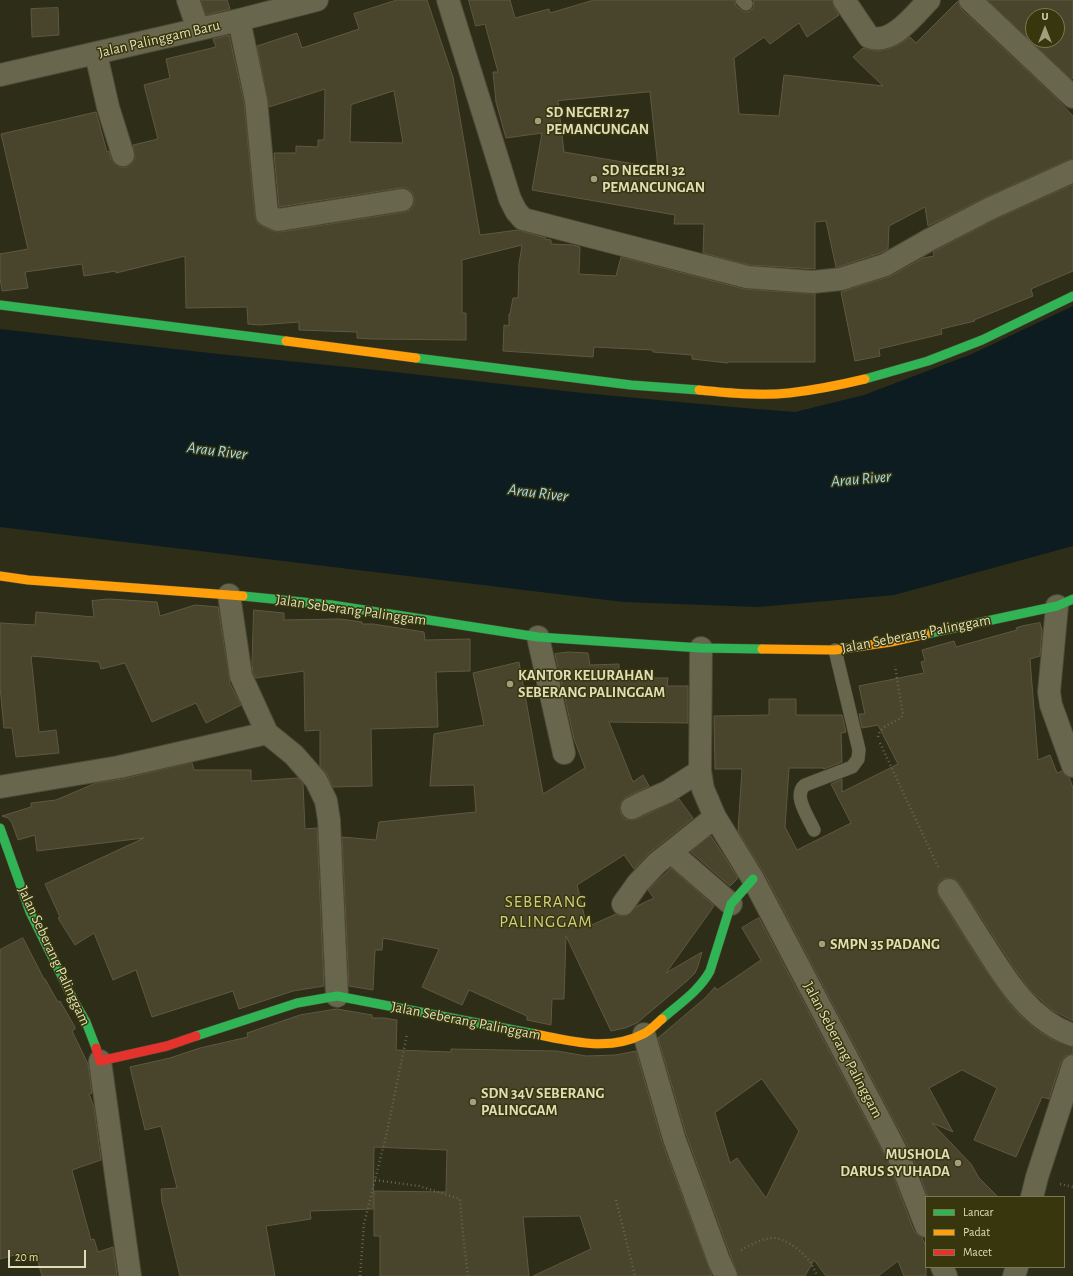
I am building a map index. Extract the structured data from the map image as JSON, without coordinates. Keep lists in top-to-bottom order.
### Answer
{
  "streets": {
    "street": ["Jalan Palinggam Baru", "Jalan Seberang Palinggam"]
  },
  "districts": ["SEBERANG PALINGGAM"],
  "water": ["Arau River"],
  "places": [
    "SD NEGERI 27 PEMANCUNGAN",
    "SD NEGERI 32 PEMANCUNGAN",
    "KANTOR KELURAHAN SEBERANG PALINGGAM",
    "SMPN 35 PADANG",
    "SDN 34V SEBERANG PALINGGAM",
    "MUSHOLA DARUS SYUHADA"
  ],
  "legend": ["Lancar", "Padat", "Macet"],
  "scale_bar": "20 m",
  "north": "top"
}
